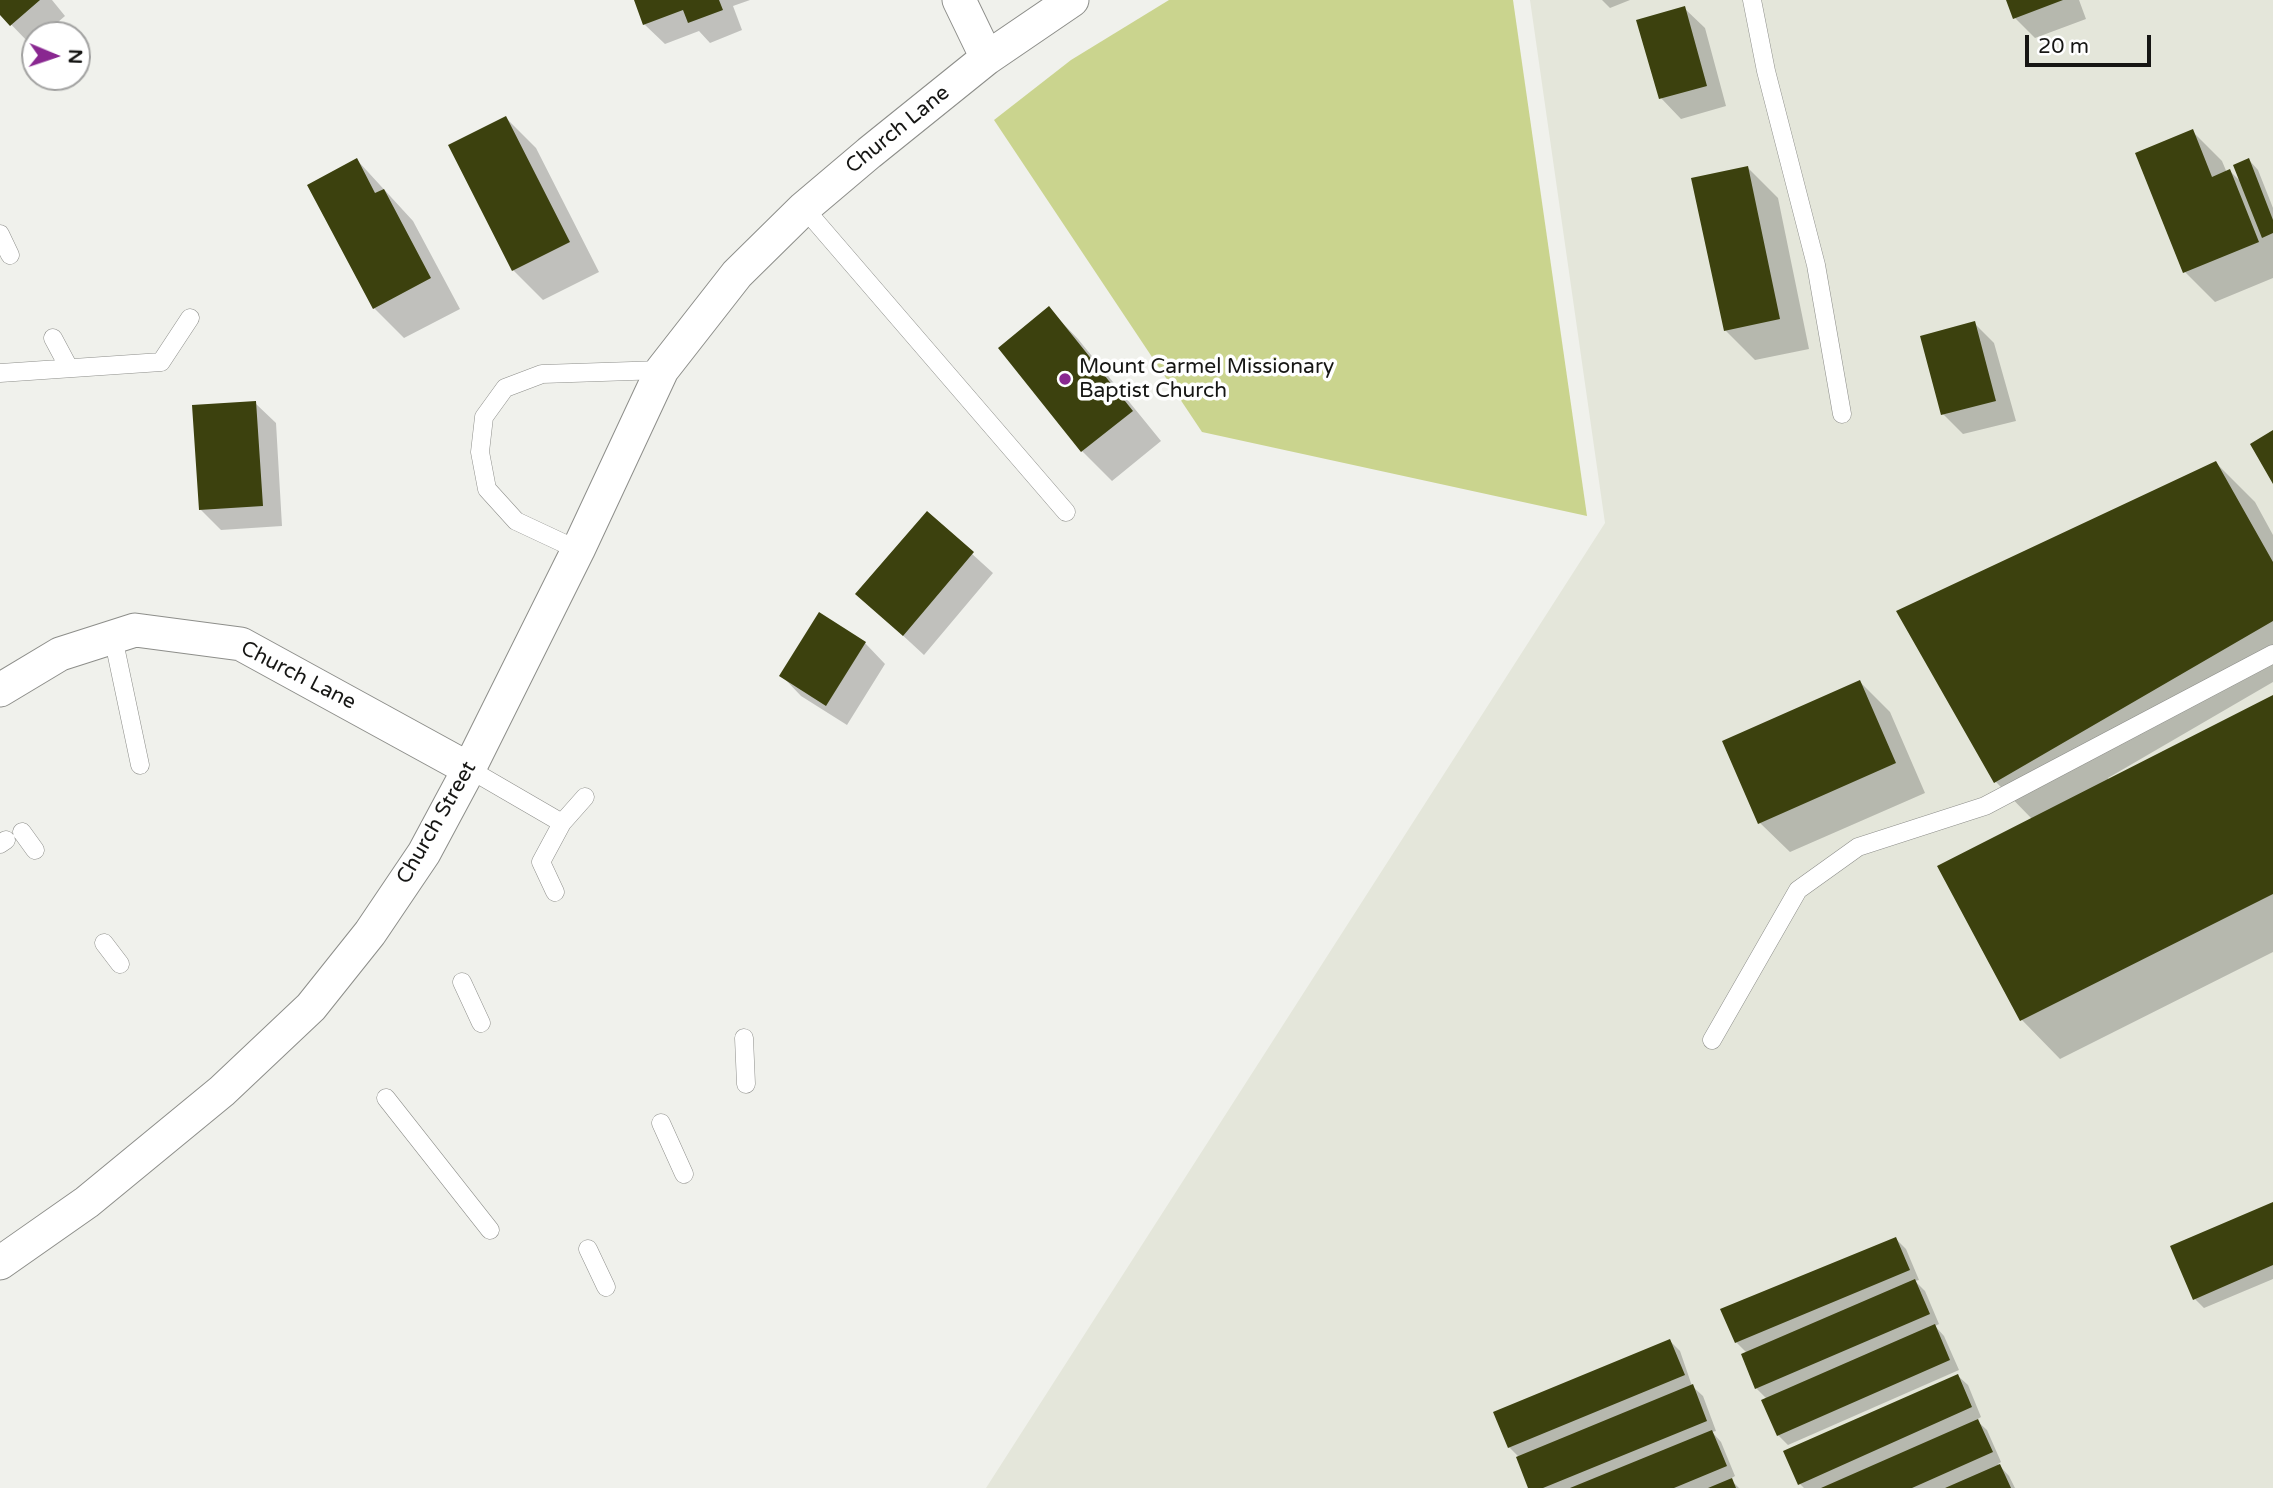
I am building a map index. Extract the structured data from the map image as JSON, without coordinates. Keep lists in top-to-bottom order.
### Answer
{
  "streets": {
    "street": ["Church Lane", "Church Street"]
  },
  "crossings": [
    ["Church Lane", "Church Street"]
  ],
  "places": ["Mount Carmel Missionary Baptist Church"],
  "scale_bar": "20 m",
  "north": "right"
}
